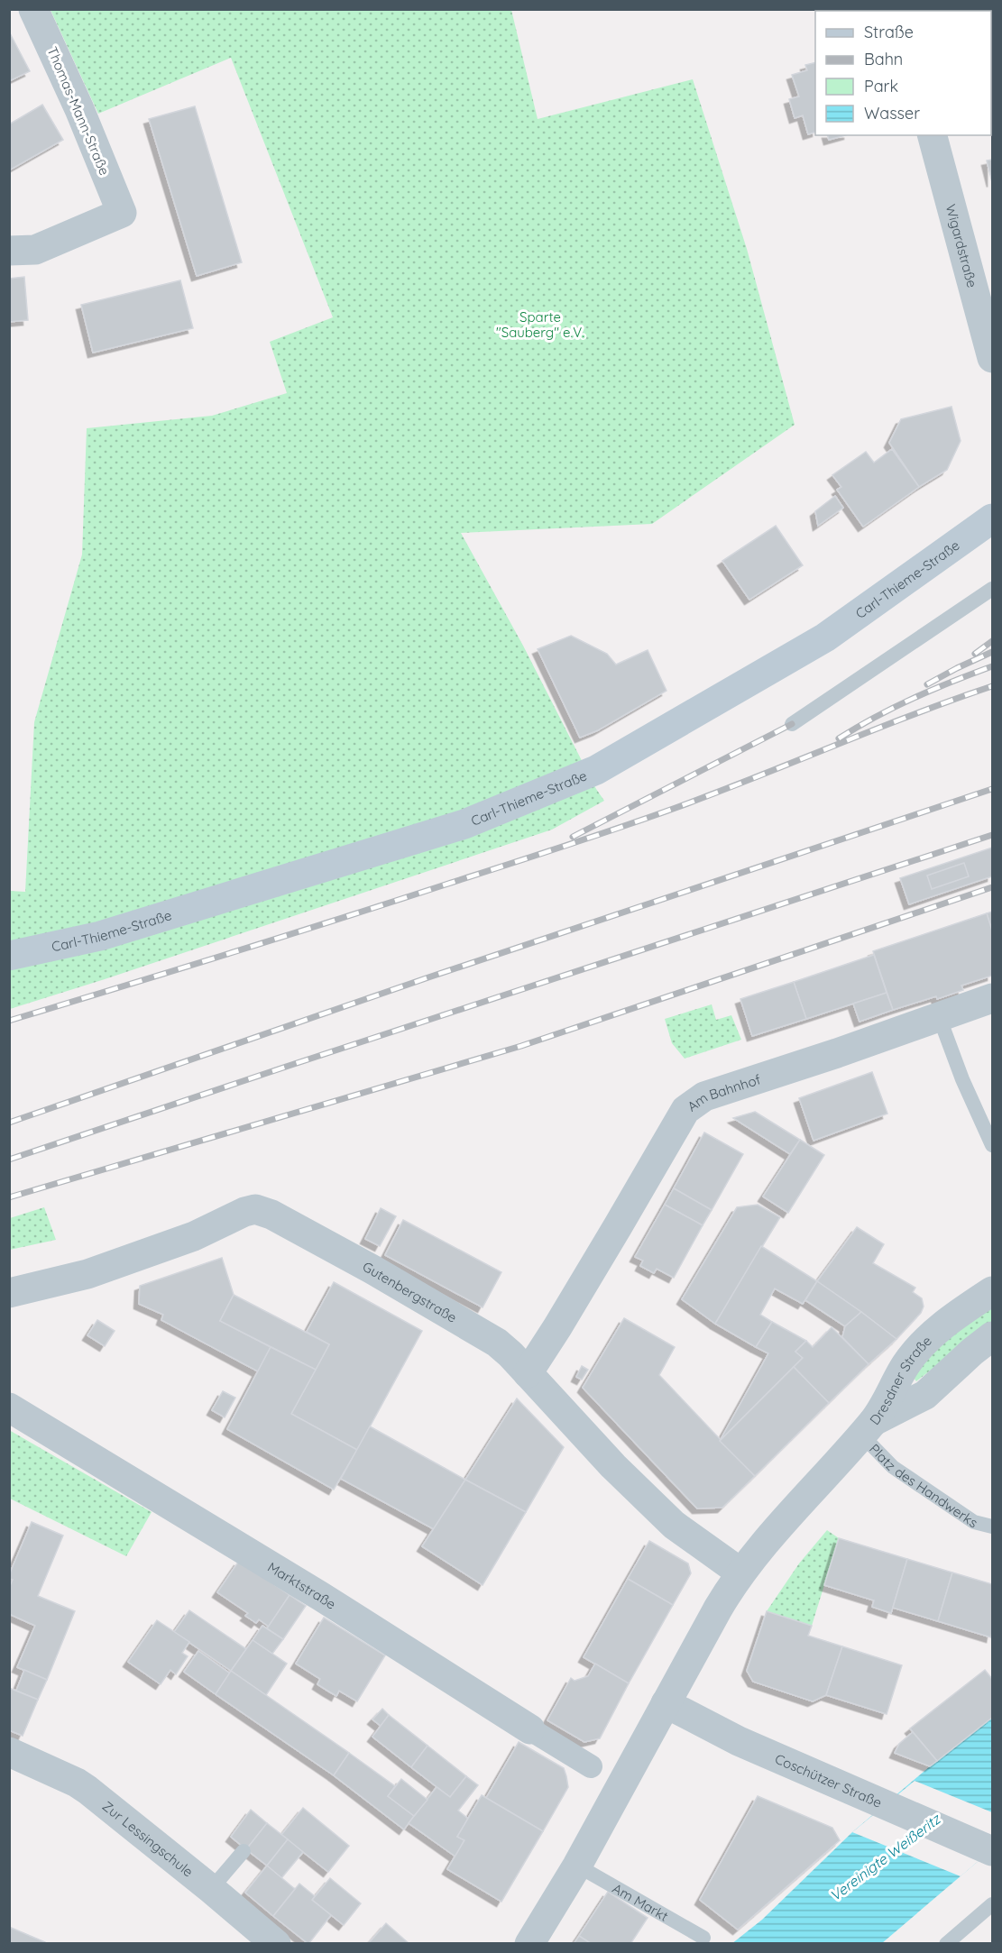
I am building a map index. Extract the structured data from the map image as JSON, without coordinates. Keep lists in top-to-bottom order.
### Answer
{
  "streets": {
    "main road": ["Carl-Thieme-Straße"],
    "street": [
      "Thomas-Mann-Straße",
      "Wigardstraße",
      "Am Bahnhof",
      "Gutenbergstraße",
      "Dresdner Straße",
      "Marktstraße",
      "Coschützer Straße",
      "Zur Lessingschule"
    ],
    "lane": ["Platz des Handwerks", "Am Markt"]
  },
  "crossings": [
    ["Am Bahnhof", "Gutenbergstraße"],
    ["Dresdner Straße", "Platz des Handwerks"]
  ],
  "water": ["Vereinigte Weißeritz"],
  "parks": ["Sparte \"Sauberg\" e.V."],
  "legend": [
    "Straße",
    "Bahn",
    "Park",
    "Wasser"
  ]
}
